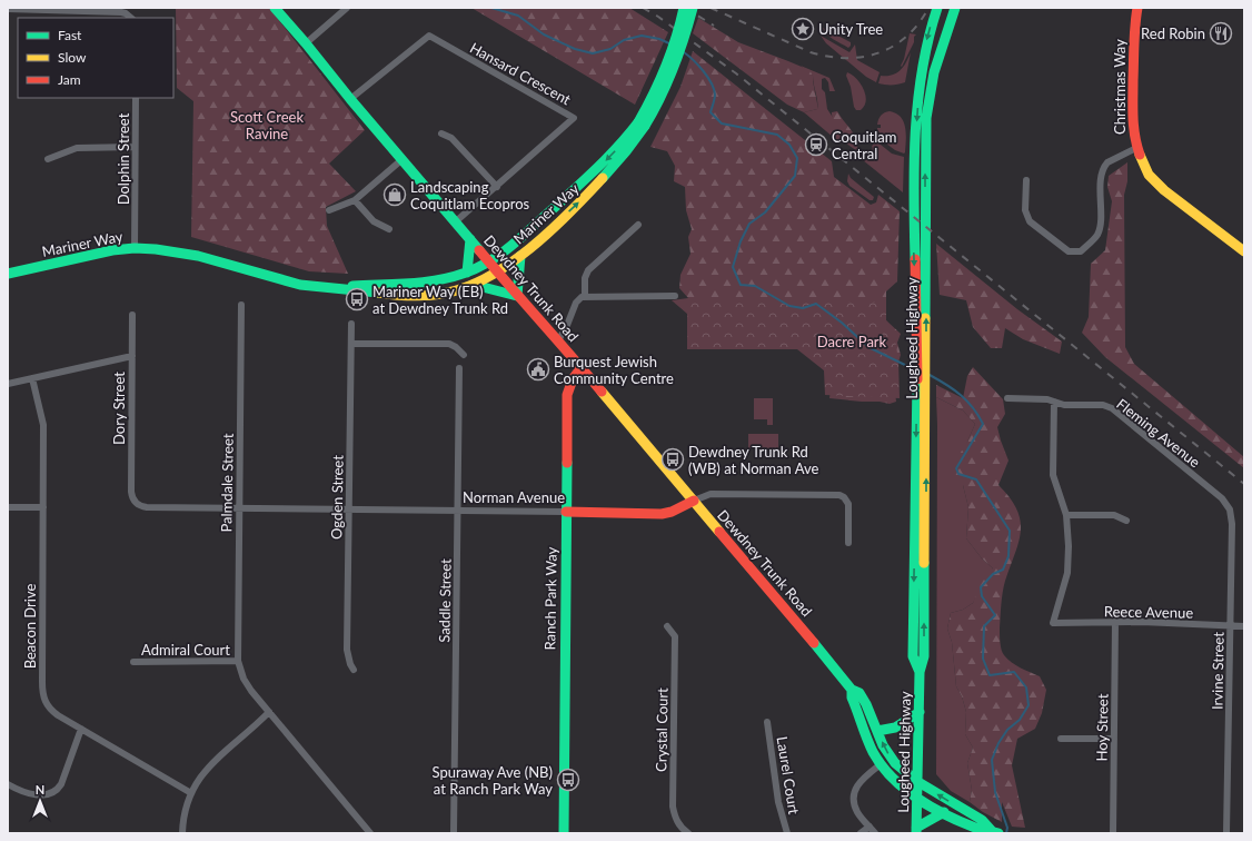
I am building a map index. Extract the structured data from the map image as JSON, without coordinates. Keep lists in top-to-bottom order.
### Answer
{
  "streets": {
    "main road": [
      "Christmas Way",
      "Mariner Way",
      "Dewdney Trunk Road",
      "Lougheed Highway",
      "Norman Avenue",
      "Ranch Park Way"
    ],
    "street": [
      "Hansard Crescent",
      "Dolphin Street",
      "Dory Street",
      "Fleming Avenue",
      "Palmdale Street",
      "Ogden Street",
      "Saddle Street",
      "Reece Avenue",
      "Beacon Drive",
      "Admiral Court",
      "Irvine Street",
      "Hoy Street",
      "Crystal Court",
      "Laurel Court"
    ]
  },
  "crossings": [
    ["Hansard Crescent", "Dewdney Trunk Road"],
    ["Dolphin Street", "Mariner Way"],
    ["Mariner Way", "Dewdney Trunk Road"],
    ["Dewdney Trunk Road", "Lougheed Highway"],
    ["Dewdney Trunk Road", "Norman Avenue"],
    ["Dewdney Trunk Road", "Ranch Park Way"],
    ["Dory Street", "Norman Avenue"],
    ["Fleming Avenue", "Irvine Street"],
    ["Palmdale Street", "Norman Avenue"],
    ["Palmdale Street", "Admiral Court"],
    ["Ogden Street", "Norman Avenue"],
    ["Norman Avenue", "Ranch Park Way"],
    ["Norman Avenue", "Saddle Street"],
    ["Reece Avenue", "Irvine Street"],
    ["Reece Avenue", "Hoy Street"]
  ],
  "parks": ["Scott Creek Ravine", "Dacre Park"],
  "places": {
    "place": ["Unity Tree"],
    "restaurant": ["Red Robin"],
    "station": ["Coquitlam Central"],
    "shop": ["Landscaping Coquitlam Ecopros"],
    "bus stop": ["Mariner Way (EB) at Dewdney Trunk Rd", "Dewdney Trunk Rd (WB) at Norman Ave", "Spuraway Ave (NB) at Ranch Park Way"],
    "public building": ["Burquest Jewish Community Centre"]
  },
  "legend": ["Fast", "Slow", "Jam"],
  "north": "top"
}
